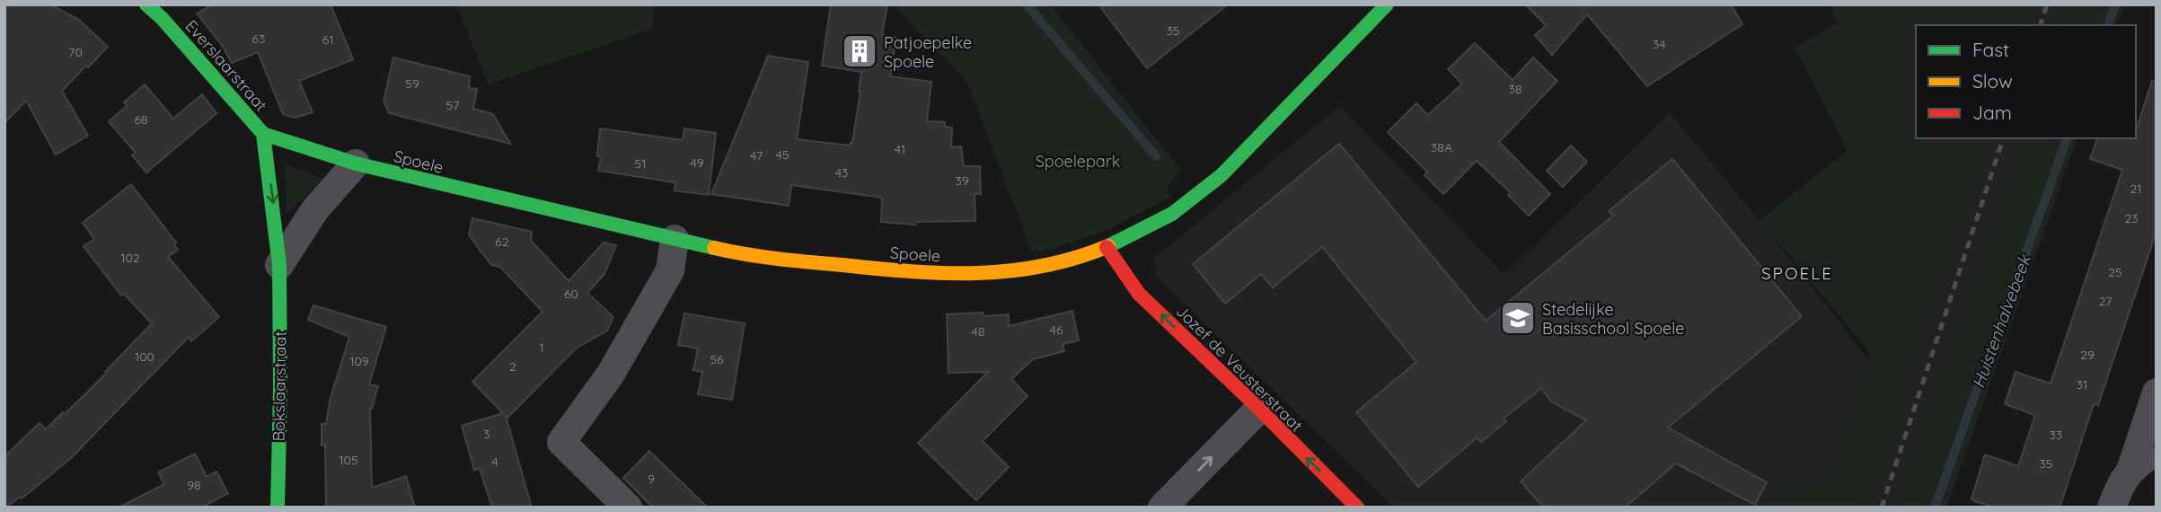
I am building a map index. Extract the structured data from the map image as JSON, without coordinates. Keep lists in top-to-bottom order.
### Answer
{
  "streets": {
    "street": [
      "Everslaarstraat",
      "Spoele",
      "Jozef de Veusterstraat",
      "Bokslaarstraat"
    ]
  },
  "crossings": [
    ["Everslaarstraat", "Spoele"],
    ["Everslaarstraat", "Bokslaarstraat"],
    ["Spoele", "Jozef de Veusterstraat"]
  ],
  "one_way": ["Jozef de Veusterstraat", "Bokslaarstraat"],
  "districts": ["SPOELE"],
  "water": ["Huistenhalvebeek"],
  "parks": ["Spoelepark"],
  "places": {
    "building": ["Patjoepelke Spoele"],
    "school or university": ["Stedelijke Basisschool Spoele"]
  },
  "house_numbers": [
    "35",
    "63",
    "61",
    "34",
    "70",
    "59",
    "38",
    "57",
    "68",
    "38A",
    "41",
    "45",
    "47",
    "49",
    "51",
    "43",
    "39",
    "21",
    "23",
    "62",
    "102",
    "25",
    "60",
    "27",
    "46",
    "48",
    "1",
    "29",
    "100",
    "56",
    "109",
    "2",
    "31",
    "3",
    "33",
    "105",
    "4",
    "35",
    "9",
    "98"
  ],
  "legend": ["Fast", "Slow", "Jam"]
}
